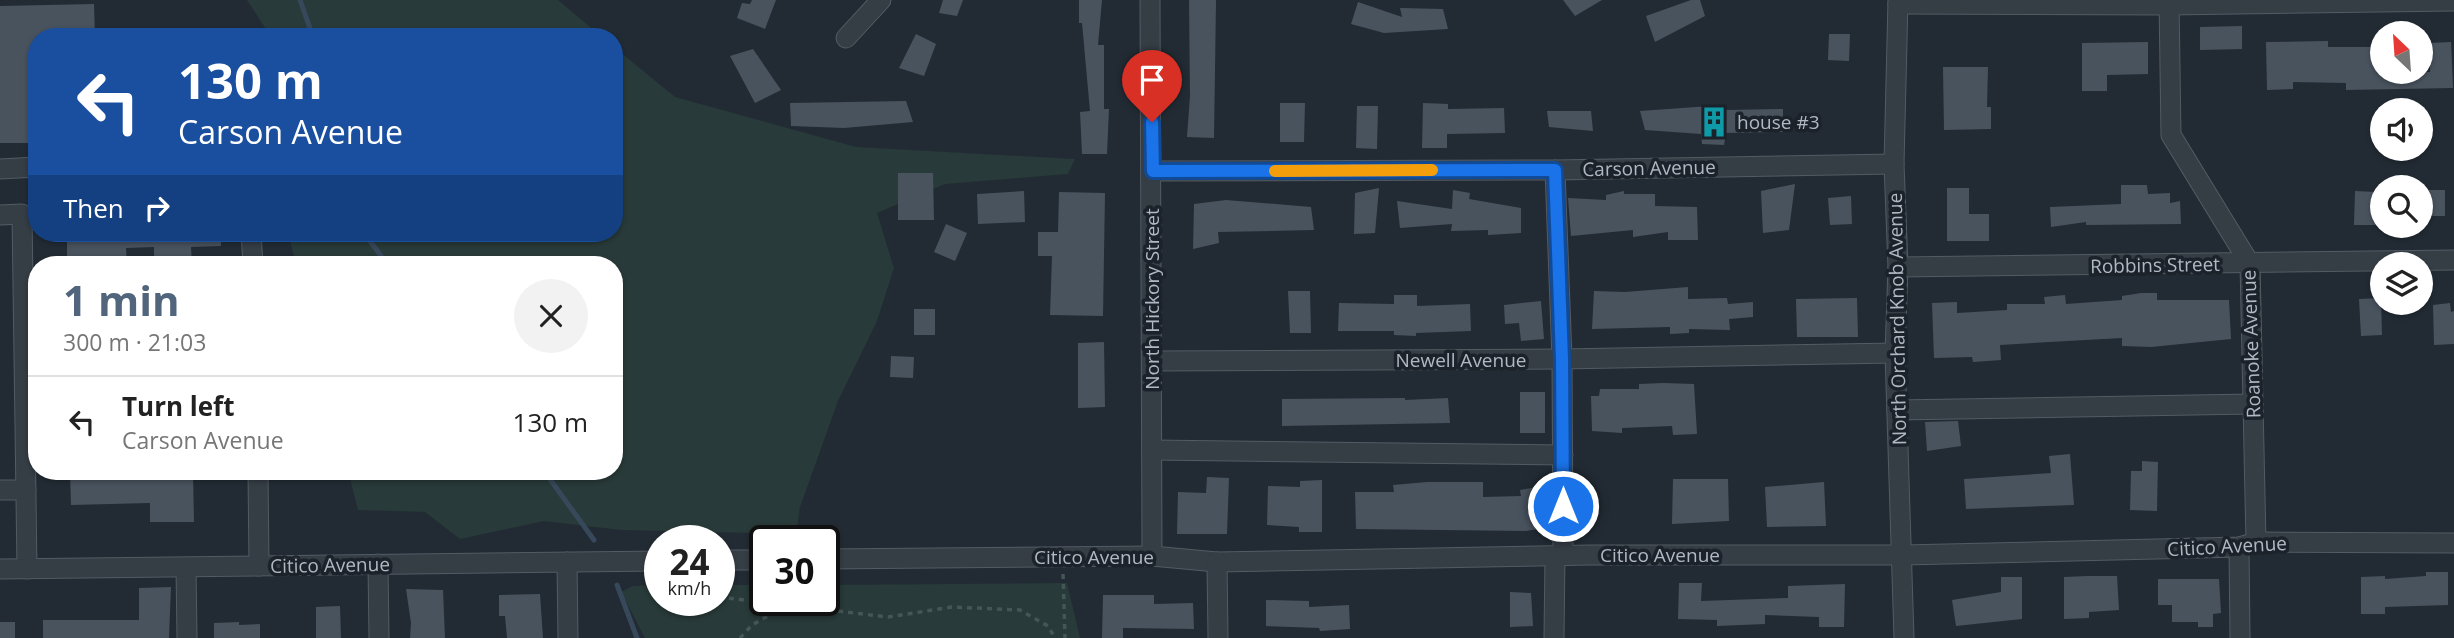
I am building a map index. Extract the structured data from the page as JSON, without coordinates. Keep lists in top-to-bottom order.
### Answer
{
  "streets": {
    "street": [
      "Carson Avenue",
      "Robbins Street",
      "North Hickory Street",
      "North Orchard Knob Avenue",
      "Roanoke Avenue",
      "Newell Avenue",
      "Citico Avenue"
    ]
  },
  "crossings": [
    ["Carson Avenue", "North Hickory Street"],
    ["Carson Avenue", "North Orchard Knob Avenue"],
    ["Robbins Street", "North Orchard Knob Avenue"],
    ["Robbins Street", "Roanoke Avenue"],
    ["North Hickory Street", "Newell Avenue"],
    ["North Hickory Street", "Citico Avenue"],
    ["North Orchard Knob Avenue", "Newell Avenue"],
    ["North Orchard Knob Avenue", "Citico Avenue"],
    ["Roanoke Avenue", "Citico Avenue"]
  ],
  "places": {
    "building": ["house #3"]
  },
  "north": "top left",
  "page": {
    "turn": ["130 m", "Carson Avenue"],
    "then": "Then",
    "heading": ["1 min", "300 m · 21:03"],
    "list": [
      {
        "name": "Turn left",
        "note": "Carson Avenue",
        "value": "130 m"
      }
    ],
    "speed": "24 km/h",
    "limit": "30"
  }
}
